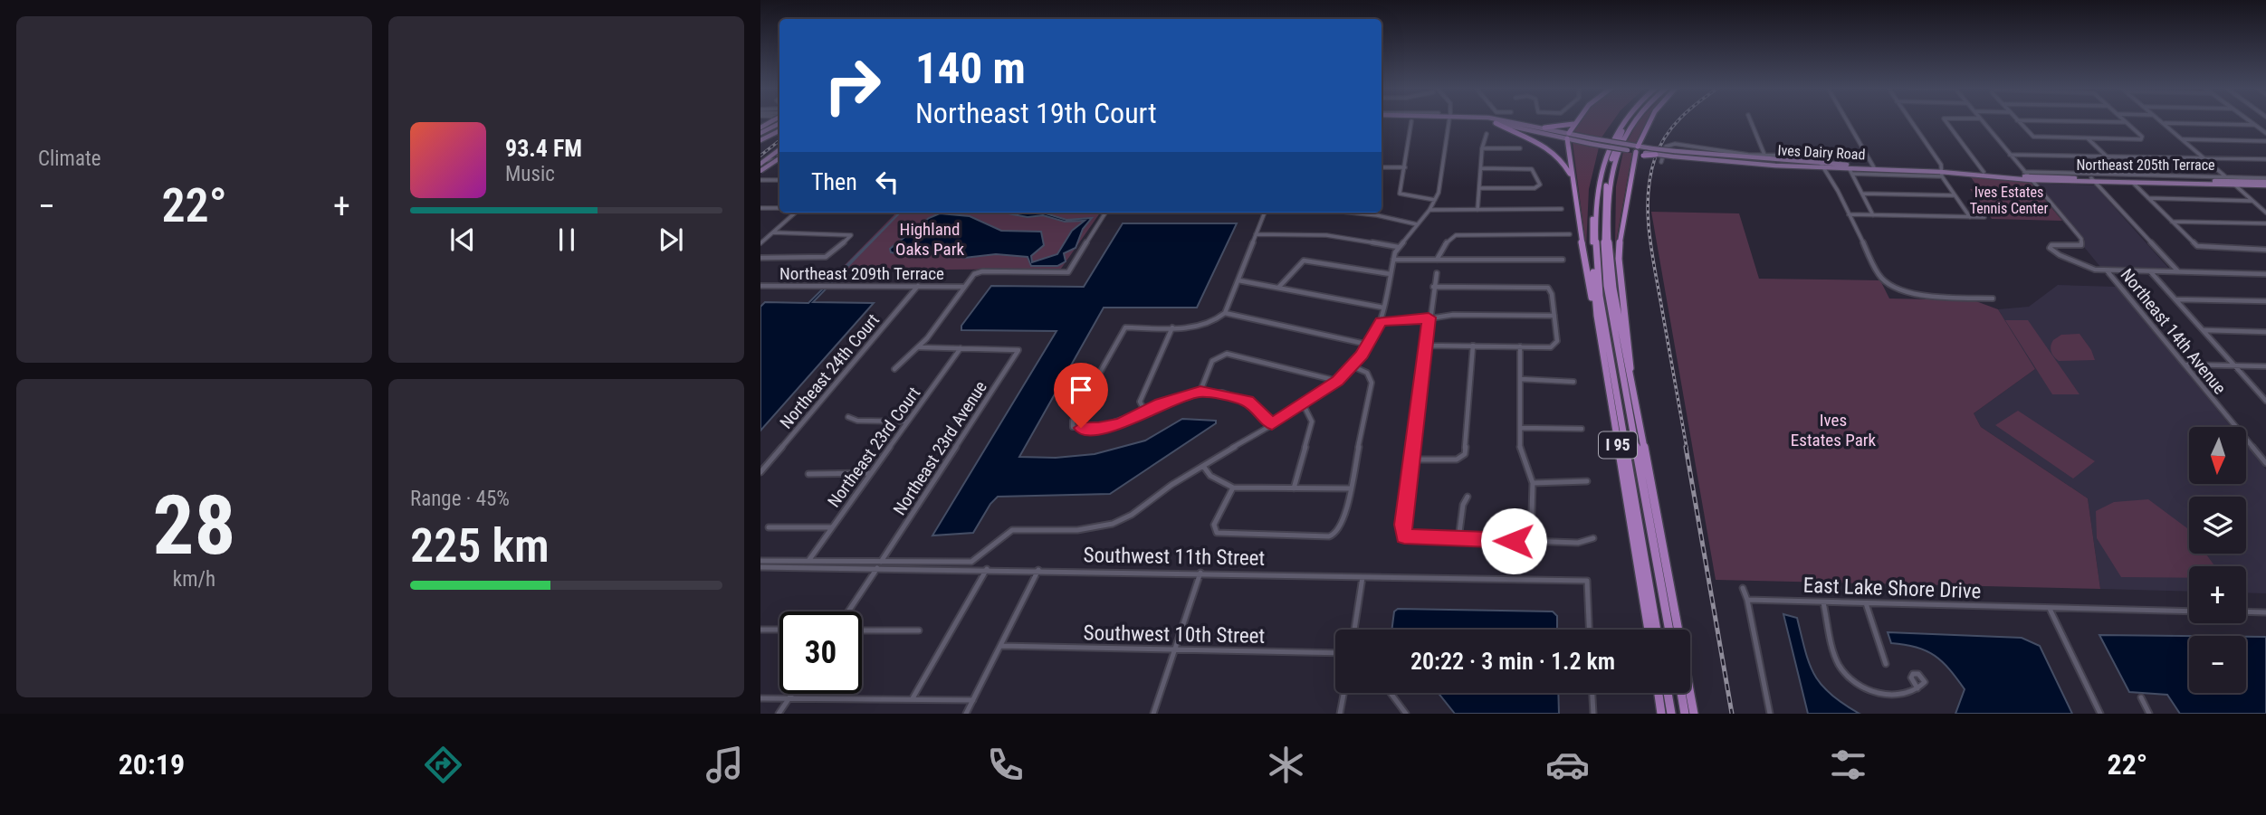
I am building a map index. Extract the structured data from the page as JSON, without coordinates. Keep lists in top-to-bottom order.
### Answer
{
  "streets": {
    "highway": ["I 95"],
    "main road": ["Ives Dairy Road"],
    "street": [
      "Northeast 205th Terrace",
      "Northeast 209th Terrace",
      "Northeast 14th Avenue",
      "Northeast 24th Court",
      "Northeast 23rd Court",
      "Northeast 23rd Avenue",
      "Southwest 11th Street",
      "East Lake Shore Drive",
      "Southwest 10th Street"
    ]
  },
  "crossings": [
    ["Ives Dairy Road", "Northeast 205th Terrace"],
    ["Ives Dairy Road", "Northeast 14th Avenue"],
    ["Northeast 205th Terrace", "Northeast 14th Avenue"],
    ["Northeast 209th Terrace", "Northeast 24th Court"],
    ["Northeast 23rd Court", "Northeast 23rd Avenue"],
    ["Northeast 23rd Avenue", "Southwest 11th Street"]
  ],
  "parks": ["Ives Estates Tennis Center", "Highland Oaks Park", "Ives Estates Park"],
  "north": "bottom",
  "page": {
    "tile": [
      "Climate",
      ["28", "km/h"],
      ["Range · 45%", "225 km"]
    ],
    "turn": ["140 m", "Northeast 19th Court"],
    "song": ["93.4 FM", "Music"],
    "then": "Then",
    "heat": ["−", "22°", "+"],
    "map_buttons": ["+", "−"],
    "limit": "30",
    "trip": "20:22 · 3 min · 1.2 km",
    "tabs": ["20:19", "22°"]
  }
}
